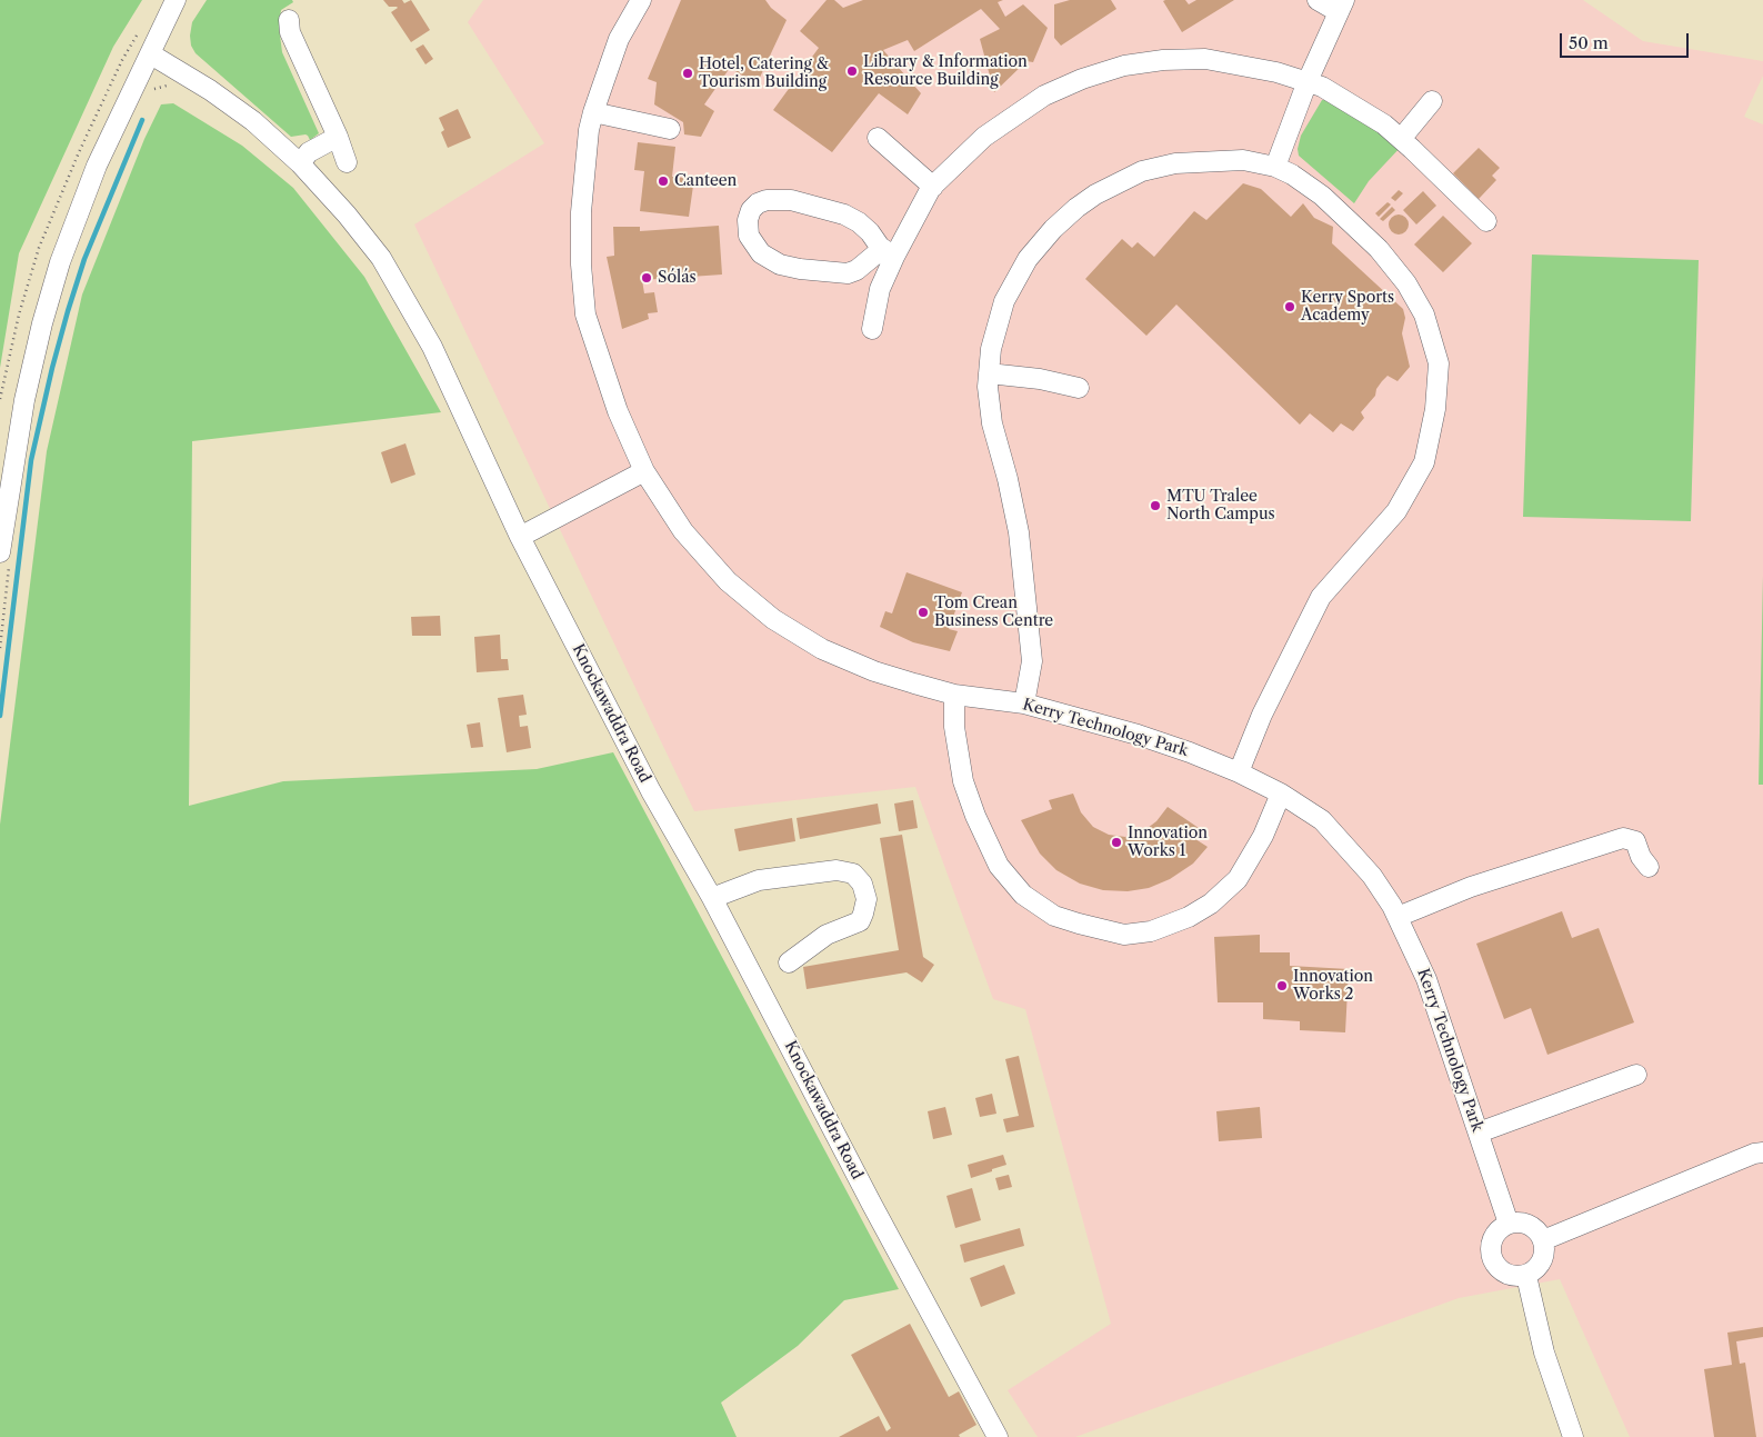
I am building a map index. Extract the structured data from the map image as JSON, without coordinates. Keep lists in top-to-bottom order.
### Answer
{
  "streets": {
    "street": ["Knockawaddra Road", "Kerry Technology Park"]
  },
  "places": [
    "Library & Information Resource Building",
    "Hotel, Catering & Tourism Building",
    "Canteen",
    "Sólás",
    "Kerry Sports Academy",
    "MTU Tralee North Campus",
    "Tom Crean Business Centre",
    "Innovation Works 1",
    "Innovation Works 2"
  ],
  "scale_bar": "50 m"
}
